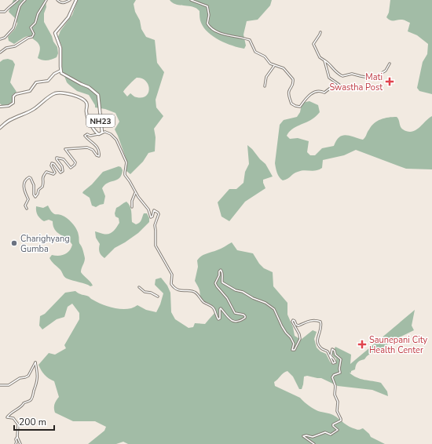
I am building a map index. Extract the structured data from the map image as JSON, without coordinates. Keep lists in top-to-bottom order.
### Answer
{
  "streets": {
    "main road": ["NH23"]
  },
  "places": {
    "health": ["Mati Swastha Post", "Saunepani City Health Center"],
    "other": ["Charighyang Gumba"]
  },
  "scale_bar": "200 m"
}
